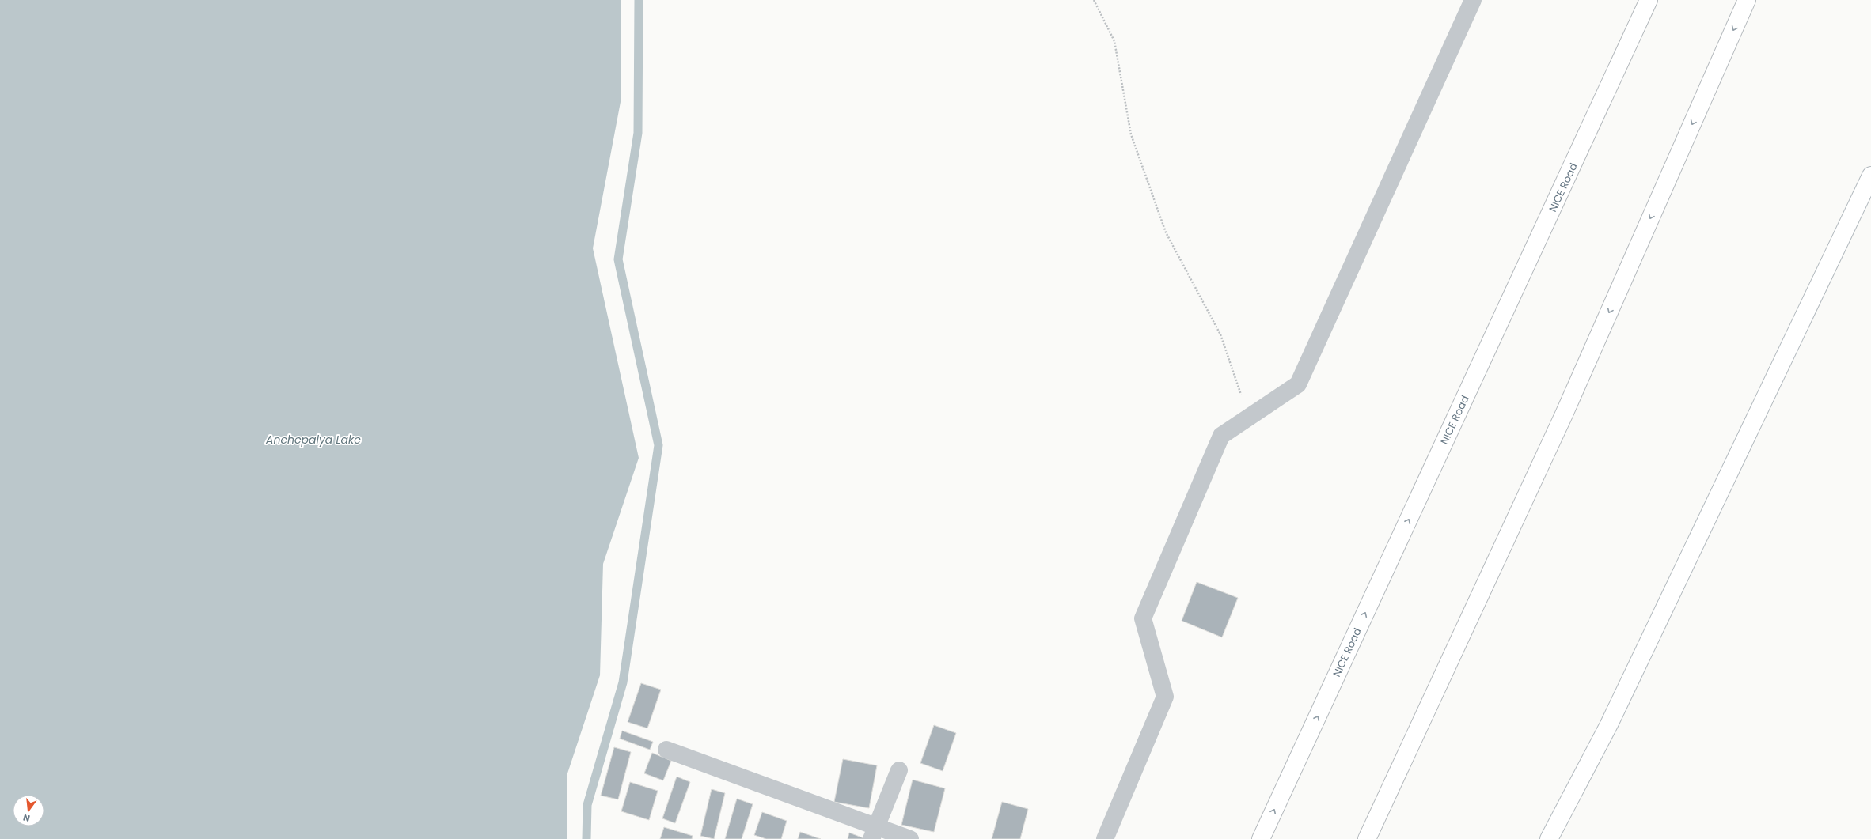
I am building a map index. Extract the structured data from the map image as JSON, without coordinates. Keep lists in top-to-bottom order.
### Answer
{
  "streets": {
    "main road": ["NICE Road"]
  },
  "water": ["Anchepalya Lake"],
  "north": "bottom"
}
